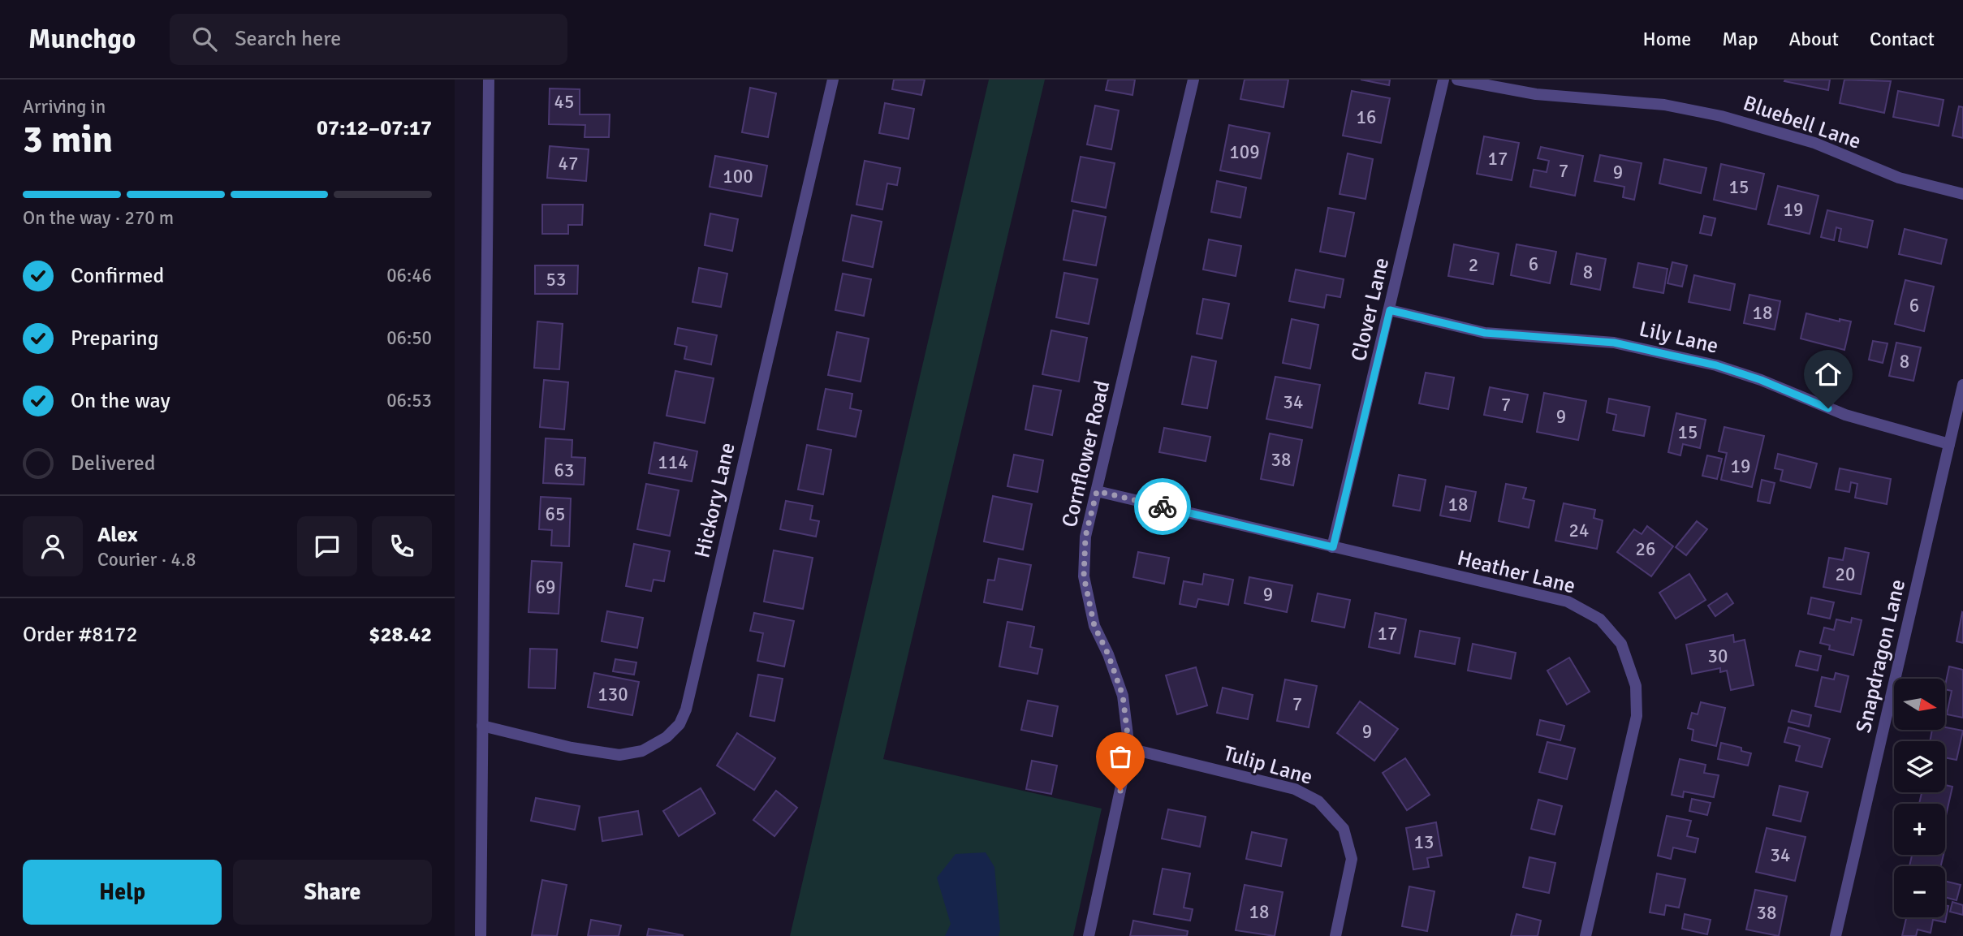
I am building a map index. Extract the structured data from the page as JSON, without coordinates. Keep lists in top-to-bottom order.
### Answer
{
  "streets": {
    "street": [
      "Bluebell Lane",
      "Clover Lane",
      "Lily Lane",
      "Cornflower Road",
      "Hickory Lane",
      "Heather Lane",
      "Snapdragon Lane",
      "Tulip Lane"
    ]
  },
  "crossings": [
    ["Clover Lane", "Lily Lane"],
    ["Clover Lane", "Heather Lane"],
    ["Lily Lane", "Snapdragon Lane"],
    ["Cornflower Road", "Heather Lane"],
    ["Cornflower Road", "Tulip Lane"]
  ],
  "house_numbers": [
    "45",
    "16",
    "109",
    "17",
    "47",
    "7",
    "9",
    "100",
    "15",
    "19",
    "6",
    "2",
    "8",
    "53",
    "6",
    "18",
    "8",
    "34",
    "7",
    "9",
    "15",
    "38",
    "114",
    "19",
    "63",
    "18",
    "65",
    "24",
    "26",
    "20",
    "69",
    "9",
    "17",
    "30",
    "130",
    "7",
    "9",
    "13",
    "34",
    "18",
    "38"
  ],
  "north": "right",
  "page": {
    "header": "Munchgo",
    "search": "Search here",
    "nav": [
      "Home",
      "Map",
      "About",
      "Contact"
    ],
    "heading": ["3 min", "Arriving in", "07:12–07:17"],
    "panel": [
      "Alex",
      "Courier · 4.8",
      "Order #8172",
      "$28.42"
    ],
    "bar": "On the way · 270 m",
    "list": [
      ["Confirmed", "06:46"],
      ["Preparing", "06:50"],
      ["On the way", "06:53"],
      "Delivered"
    ],
    "map_buttons": ["+", "−"],
    "buttons": ["Help", "Share"]
  }
}
